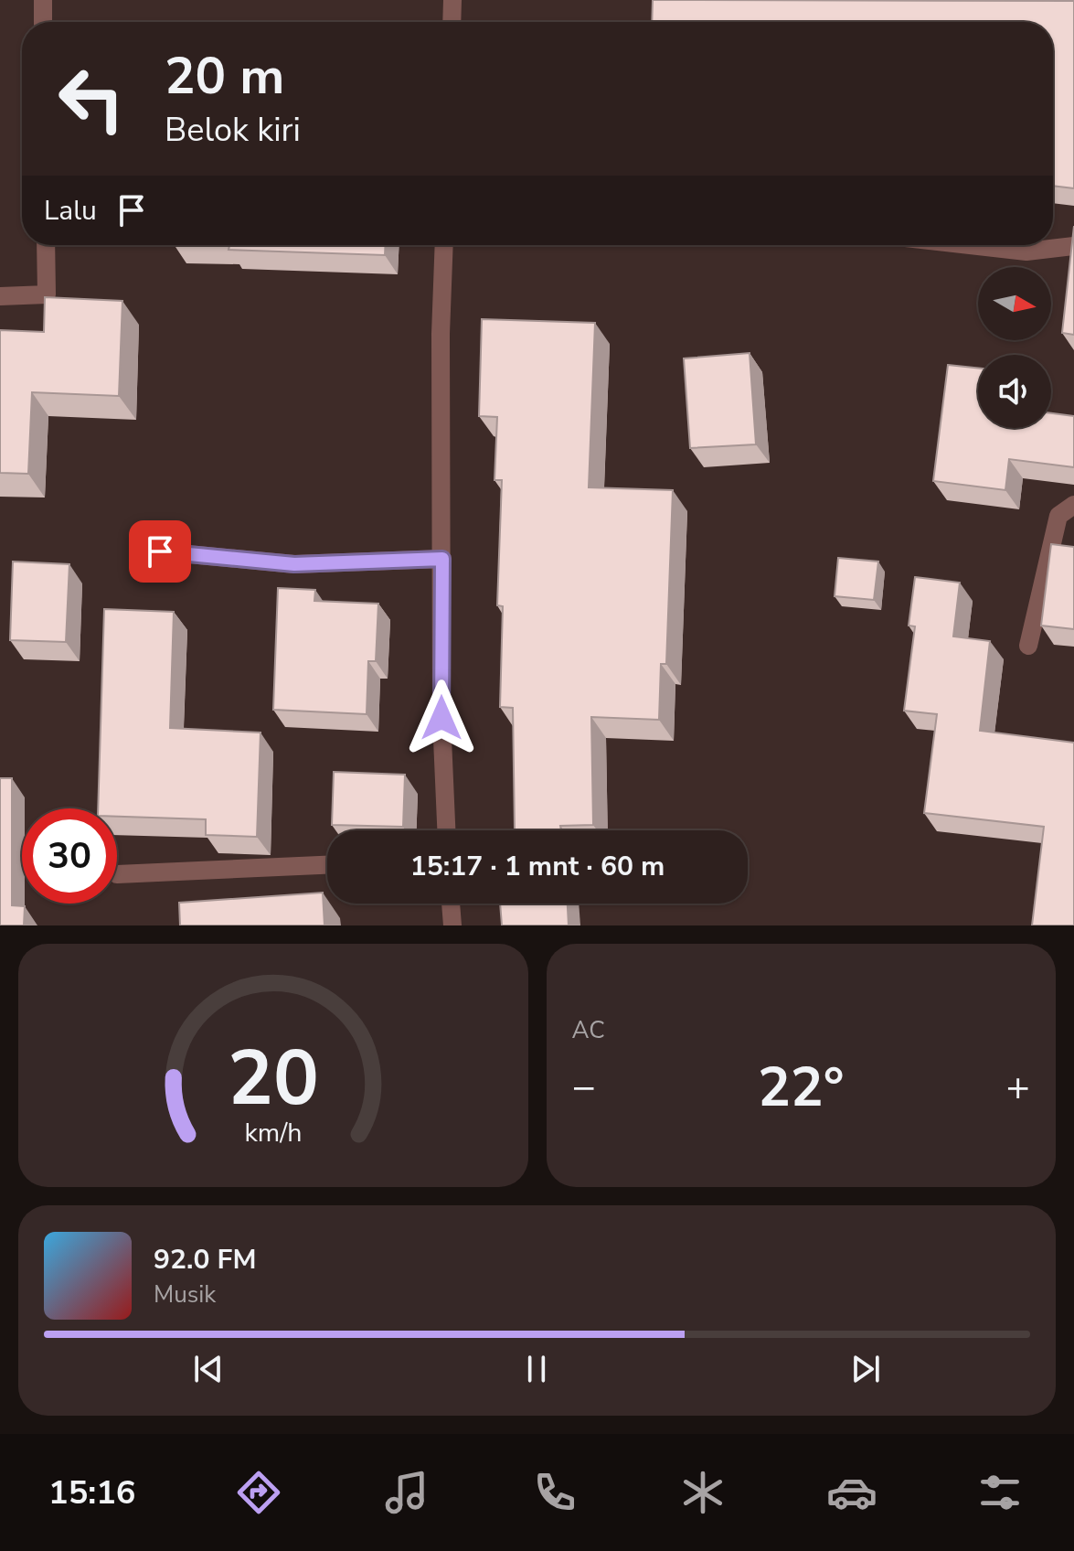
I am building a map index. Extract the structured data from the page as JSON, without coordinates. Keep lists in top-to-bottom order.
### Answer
{
  "north": "right",
  "page": {
    "turn": ["20 m", "Belok kiri"],
    "then": "Lalu",
    "limit": "30",
    "trip": "15:17 · 1 mnt · 60 m",
    "tile": "AC",
    "heat": ["−", "22°", "+"],
    "song": ["92.0 FM", "Musik"],
    "tabs": "15:16",
    "gauge": ["20", "km/h"]
  }
}
